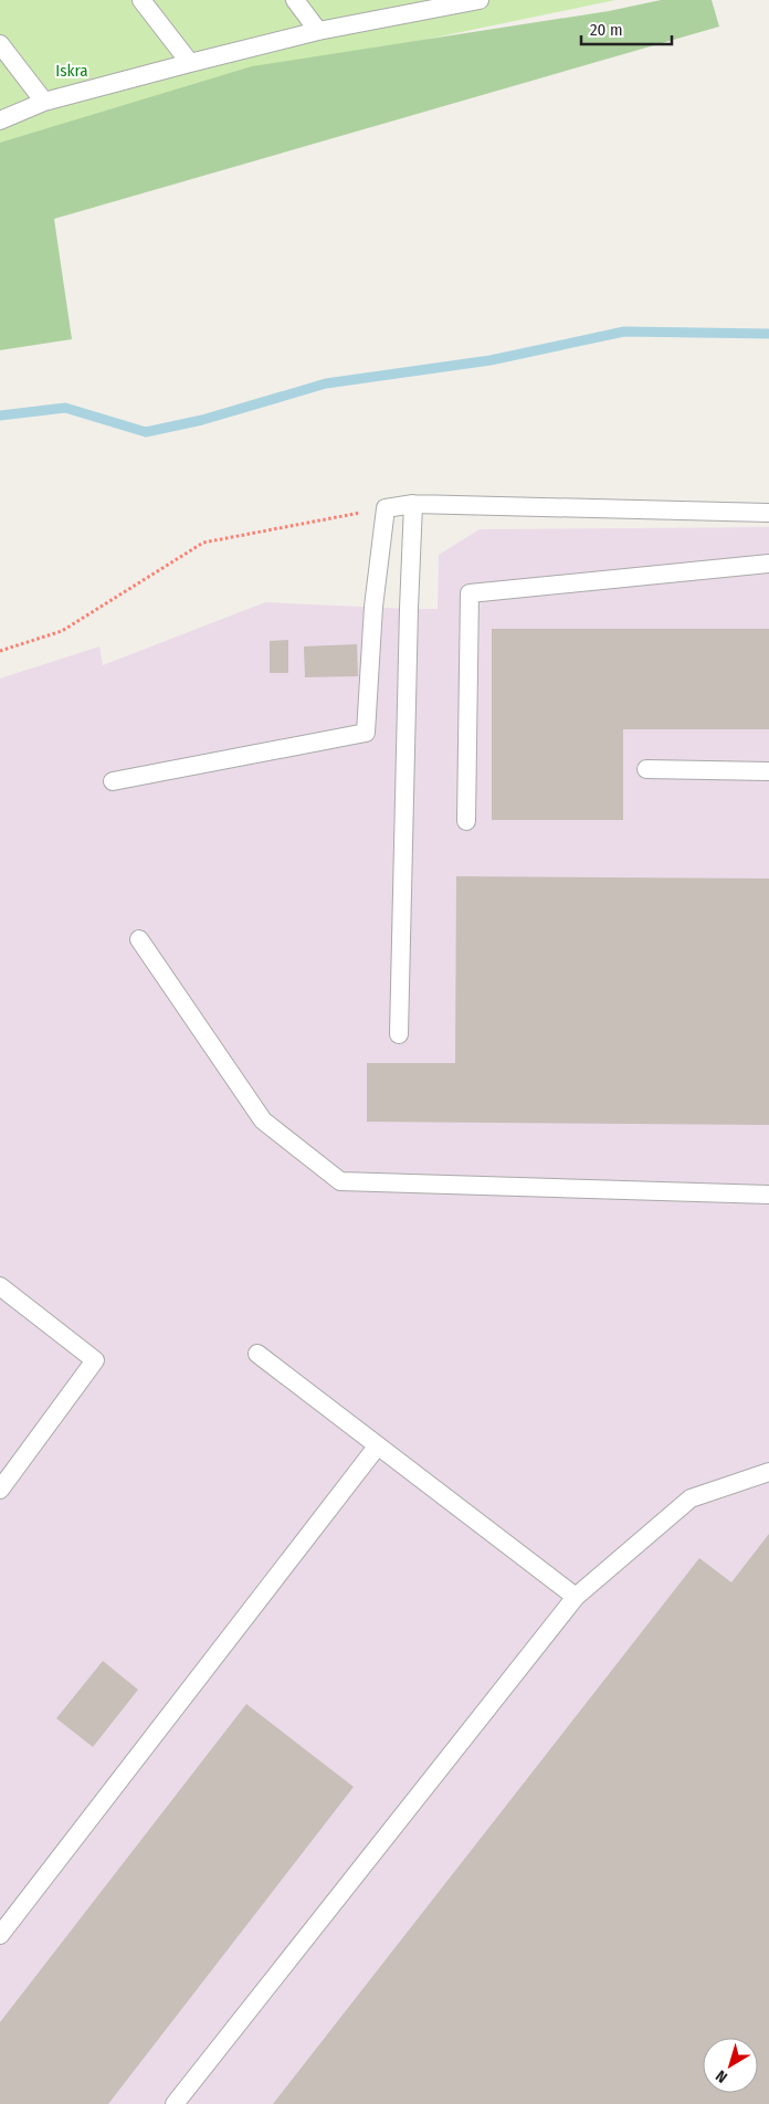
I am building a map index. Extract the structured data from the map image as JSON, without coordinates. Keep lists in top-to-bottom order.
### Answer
{
  "parks": ["Iskra"],
  "scale_bar": "20 m",
  "north": "bottom left"
}
